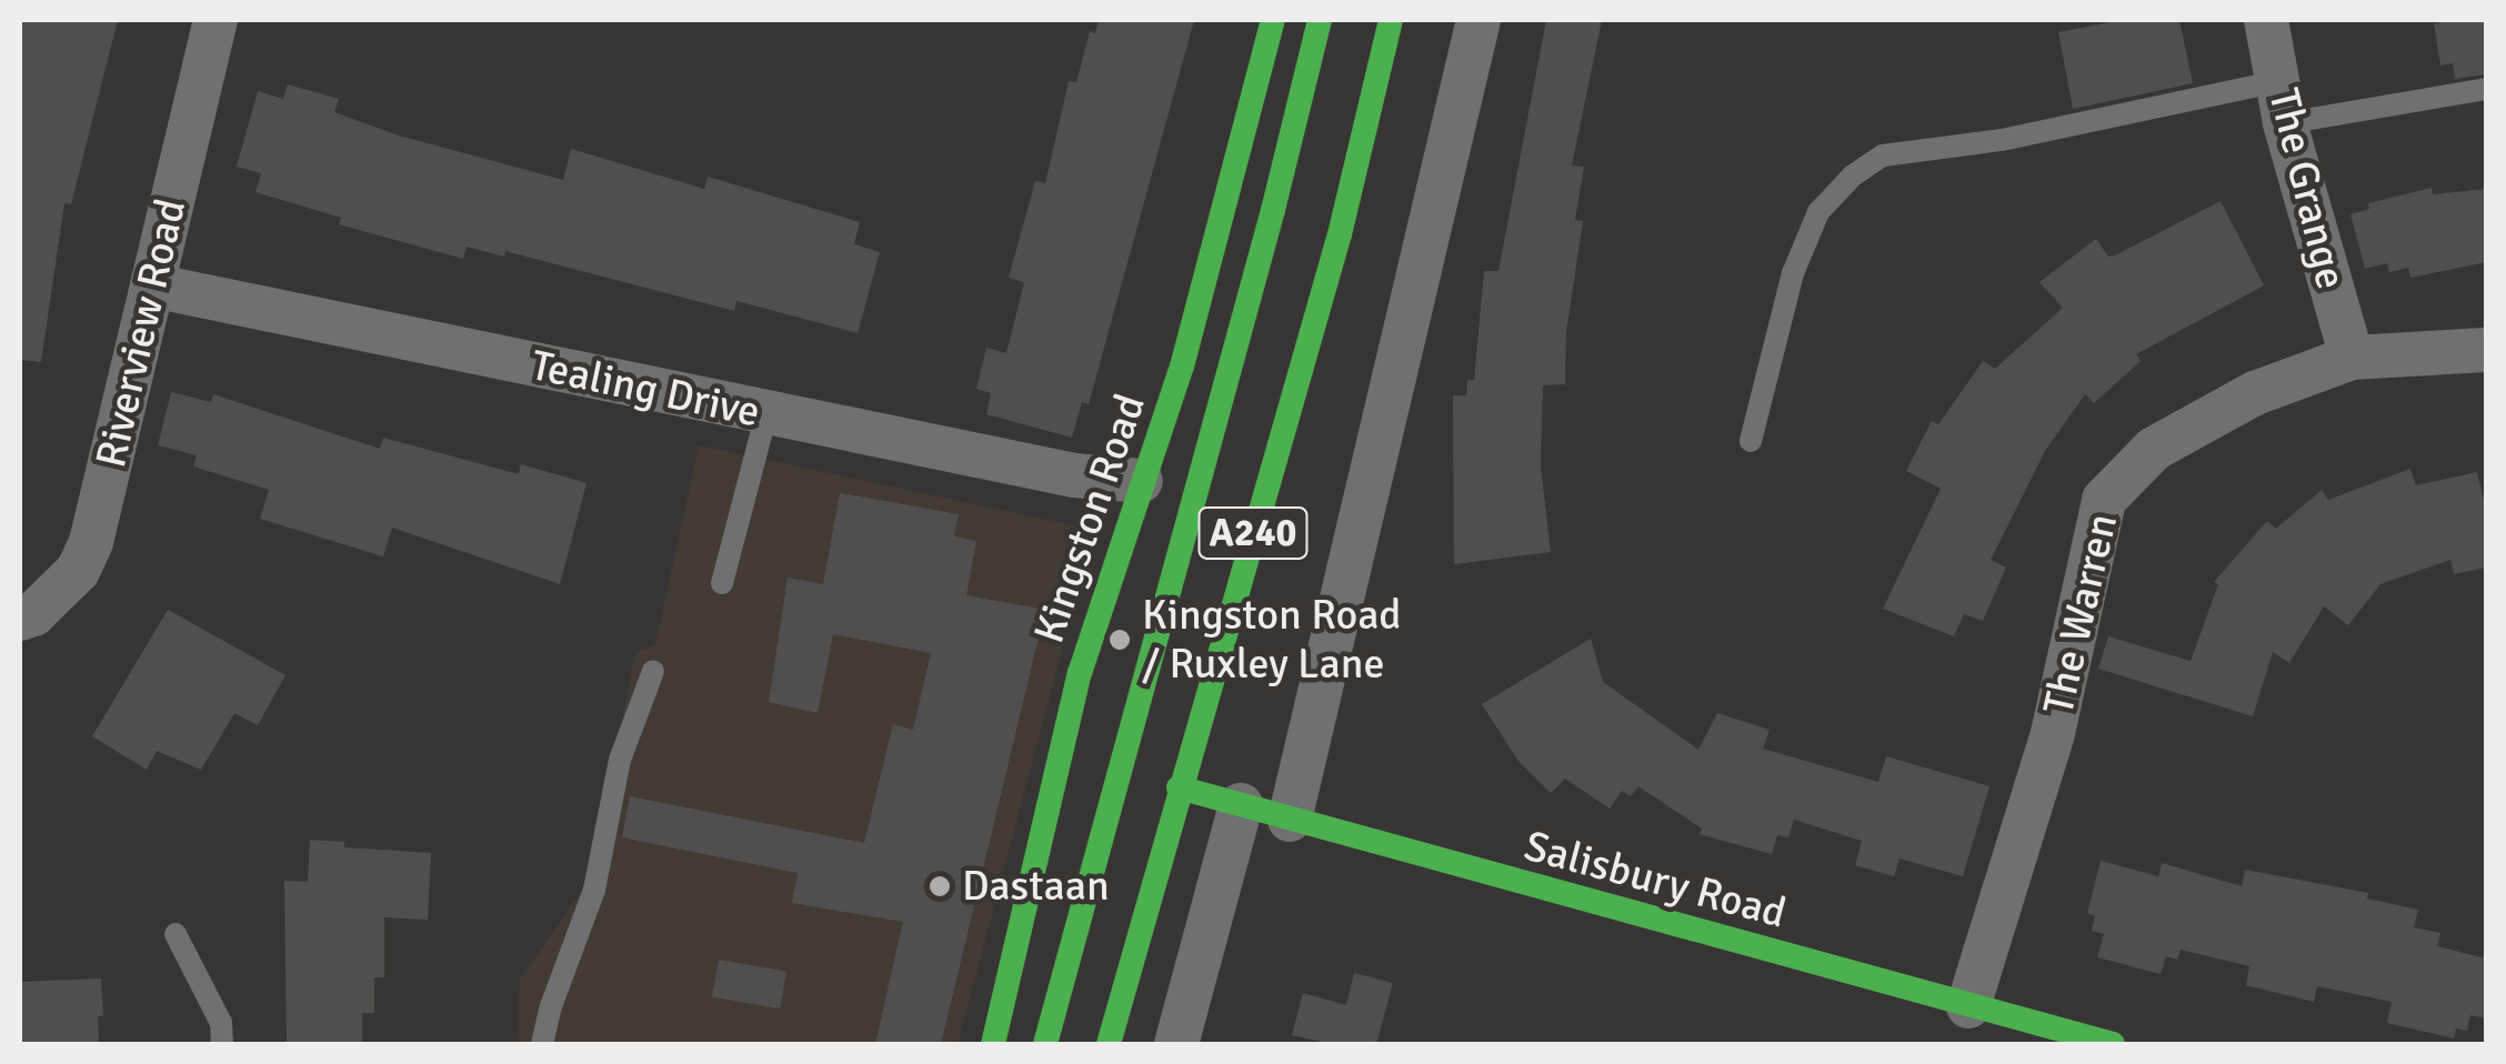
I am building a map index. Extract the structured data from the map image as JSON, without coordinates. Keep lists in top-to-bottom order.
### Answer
{
  "streets": {
    "main road": ["Kingston Road", "A240", "Salisbury Road"],
    "street": [
      "The Grange",
      "Riverview Road",
      "Tealing Drive",
      "The Warren"
    ]
  },
  "crossings": [
    ["The Grange", "The Warren"],
    ["Riverview Road", "Tealing Drive"],
    ["Tealing Drive", "Kingston Road"],
    ["A240", "Salisbury Road"],
    ["The Warren", "Salisbury Road"]
  ],
  "places": ["Kingston Road / Ruxley Lane", "Dastaan"]
}
